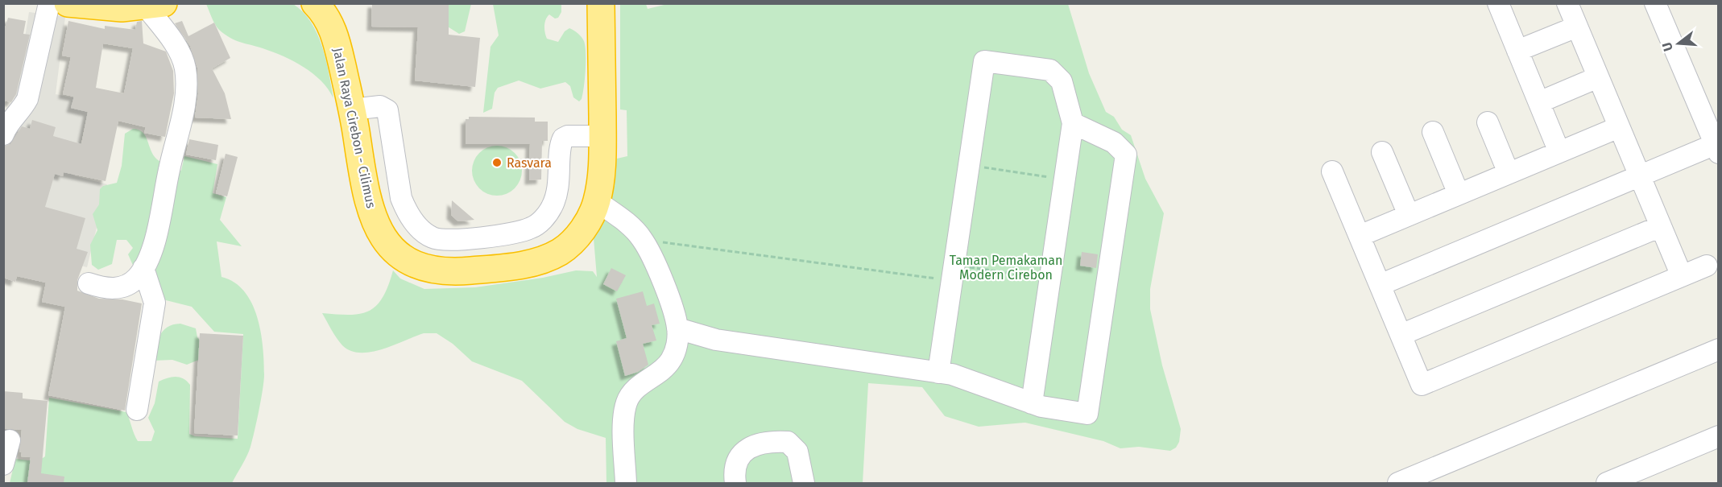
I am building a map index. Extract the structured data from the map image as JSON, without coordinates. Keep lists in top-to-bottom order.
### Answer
{
  "streets": {
    "highway": ["Jalan Raya Cirebon - Cilimus"]
  },
  "parks": ["Taman Pemakaman Modern Cirebon"],
  "places": ["Rasvara"],
  "north": "left"
}
